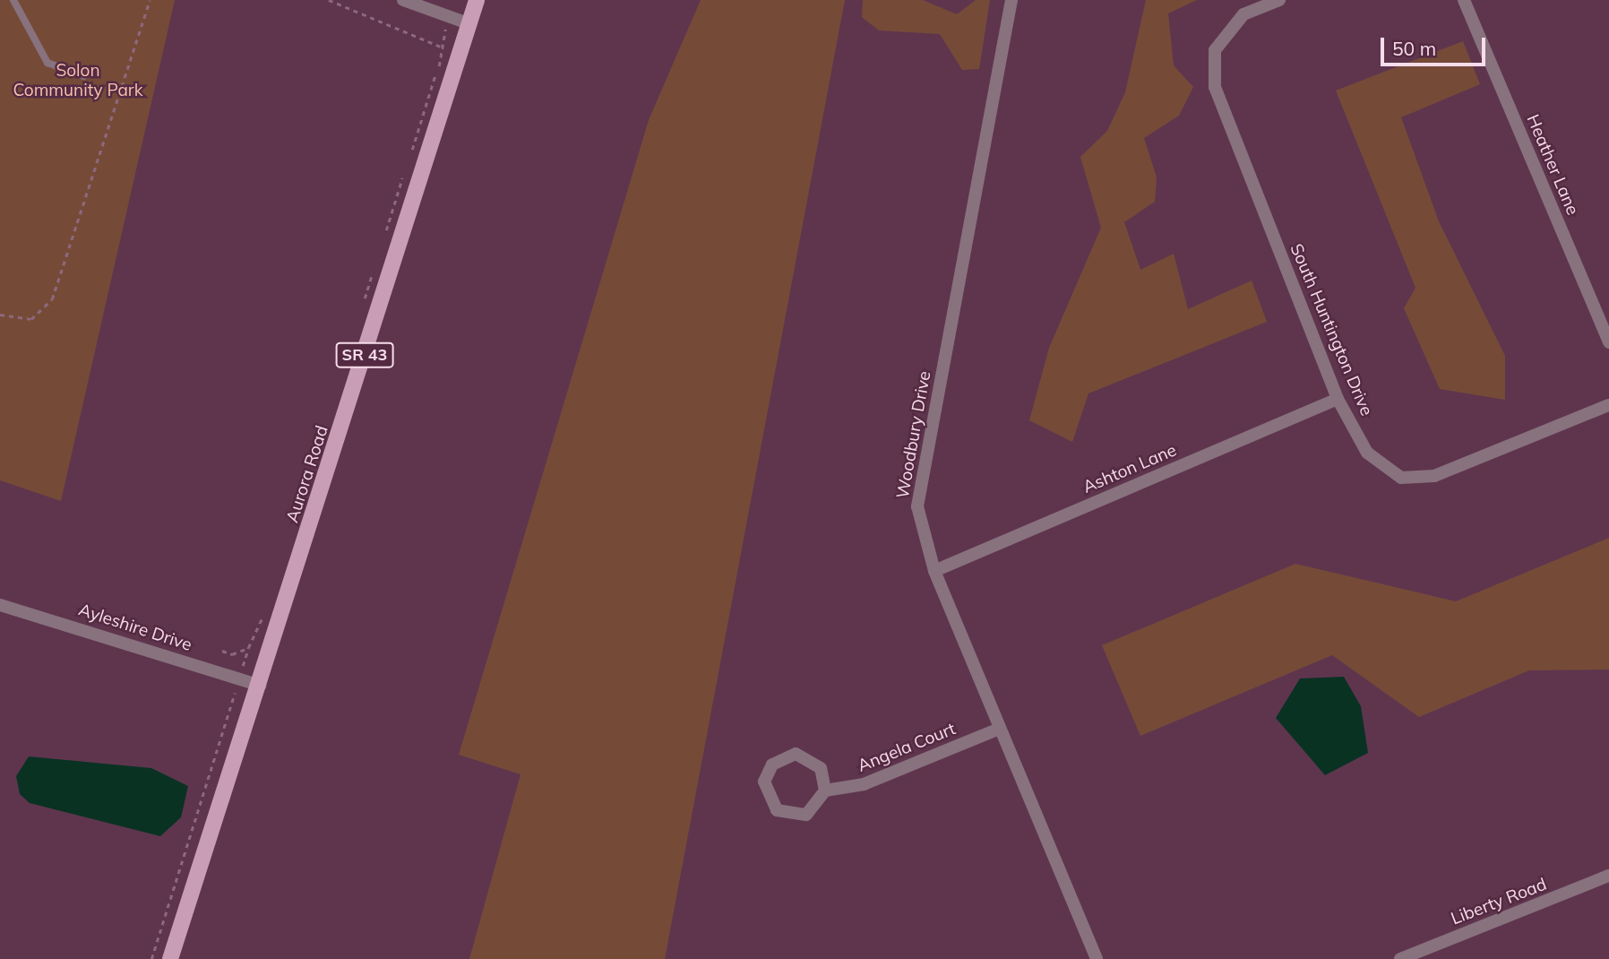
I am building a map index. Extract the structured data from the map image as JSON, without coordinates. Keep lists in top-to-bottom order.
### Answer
{
  "streets": {
    "main road": ["SR 43", "Aurora Road"],
    "street": [
      "Heather Lane",
      "South Huntington Drive",
      "Woodbury Drive",
      "Ashton Lane",
      "Ayleshire Drive",
      "Angela Court",
      "Liberty Road"
    ]
  },
  "crossings": [
    ["South Huntington Drive", "Ashton Lane"],
    ["Woodbury Drive", "Ashton Lane"],
    ["Woodbury Drive", "Angela Court"],
    ["Aurora Road", "Ayleshire Drive"]
  ],
  "parks": ["Solon Community Park"],
  "scale_bar": "50 m"
}
